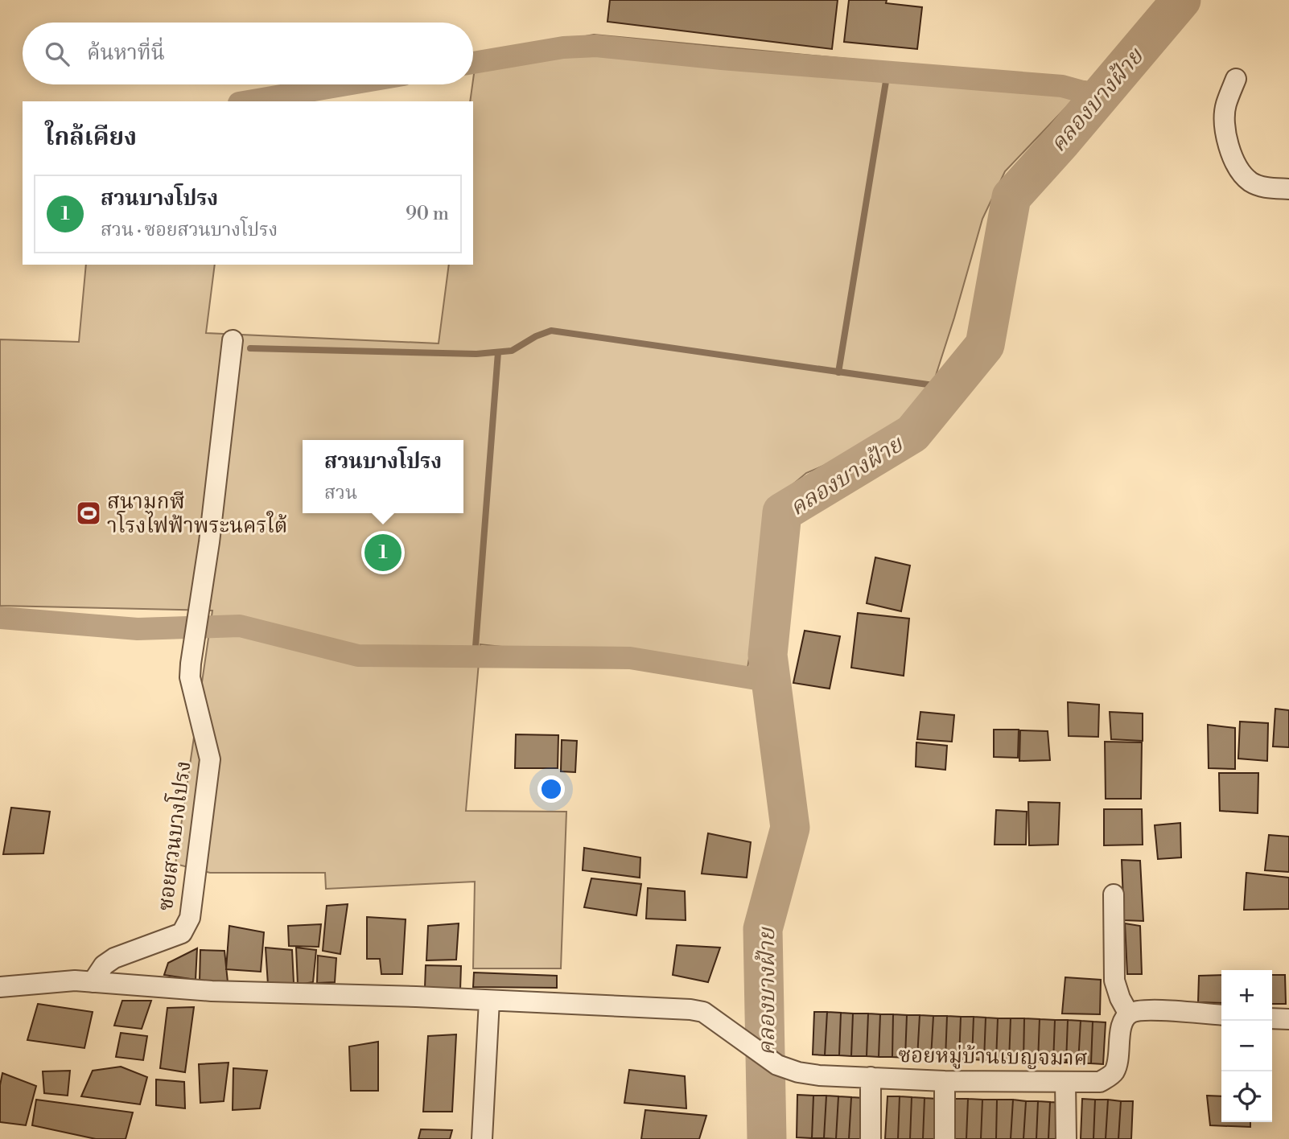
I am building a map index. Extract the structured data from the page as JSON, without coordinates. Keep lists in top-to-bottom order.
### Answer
{
  "streets": {
    "street": ["ซอยสวนบางโปรง", "ซอยหมู่บ้านเบญจมาศ"]
  },
  "water": ["คลองบางฝ้าย"],
  "places": {
    "sports": ["สนามกฬี าโรงไฟฟ้าพระนครใต้"]
  },
  "page": {
    "search": "ค้นหาที่นี่",
    "heading": "ใกล้เคียง",
    "list": [
      {
        "mark": "1",
        "name": "สวนบางโปรง",
        "note": "สวน · ซอยสวนบางโปรง",
        "value": "90 m"
      }
    ],
    "popup": ["สวนบางโปรง", "สวน"],
    "pins": "1",
    "map_buttons": ["+", "−"]
  }
}
